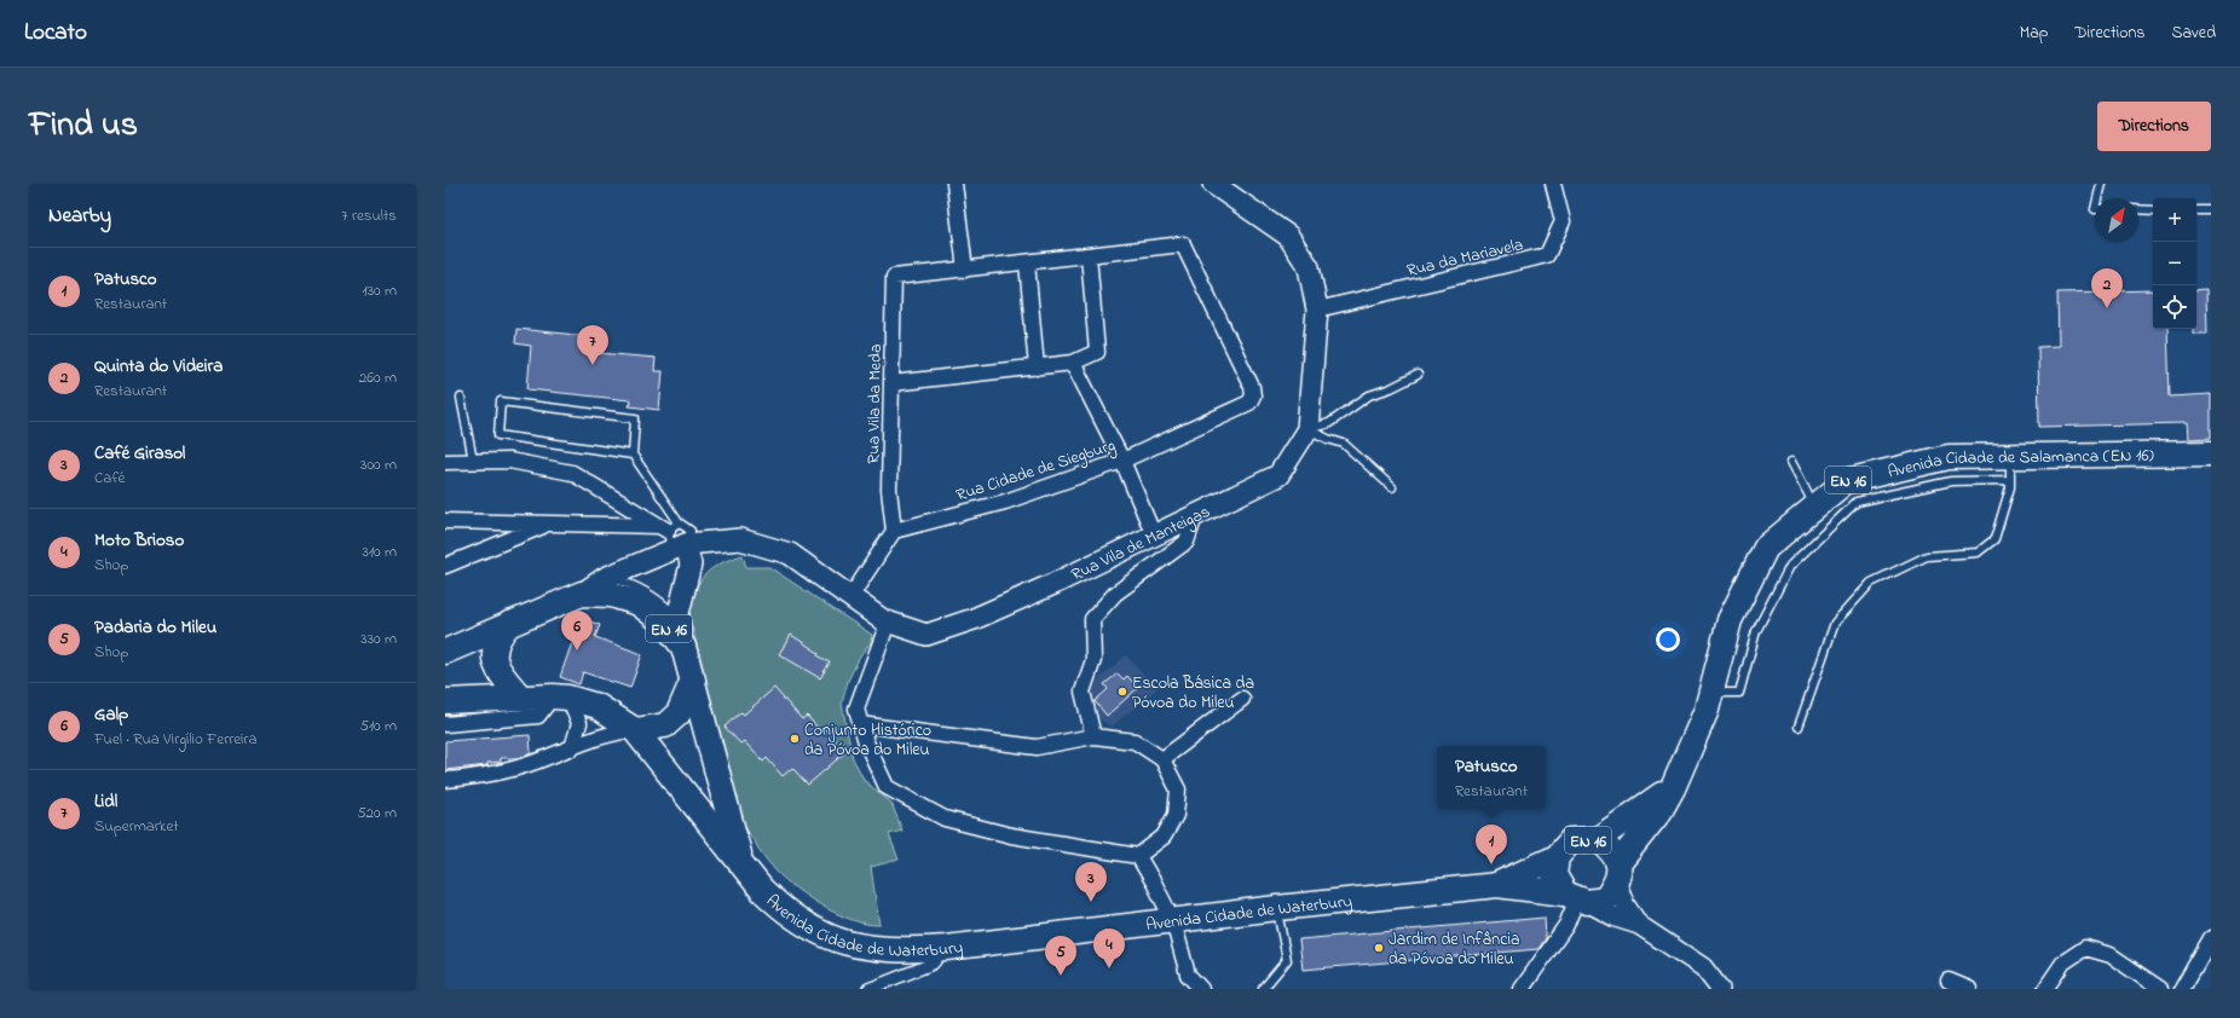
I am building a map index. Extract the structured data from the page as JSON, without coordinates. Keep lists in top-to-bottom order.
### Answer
{
  "streets": {
    "main road": [
      "Avenida Cidade de Salamanca (EN 16)",
      "EN 16",
      "Rua Vila de Manteigas",
      "Avenida Cidade de Waterbury"
    ],
    "street": ["Rua da Mariavela", "Rua Vila da Meda", "Rua Cidade de Siegburg"]
  },
  "crossings": [
    ["Rua da Mariavela", "Rua Vila de Manteigas"],
    ["Rua Vila da Meda", "Rua Cidade de Siegburg"],
    ["Avenida Cidade de Salamanca (EN 16)", "EN 16"],
    ["EN 16", "Rua Vila de Manteigas"],
    ["EN 16", "Avenida Cidade de Waterbury"]
  ],
  "places": ["Escola Básica da Póvoa do Mileu", "Conjunto Histórico da Póvoa do Mileu", "Jardim de Infância da Póvoa do Mileu"],
  "north": "top right",
  "page": {
    "header": "Locato",
    "nav": ["Map", "Directions", "Saved"],
    "title": "Find us",
    "buttons": "Directions",
    "heading": ["Nearby", "7 results"],
    "map_buttons": ["+", "−"],
    "list": [
      {
        "mark": "1",
        "name": "Patusco",
        "note": "Restaurant",
        "value": "130 m"
      },
      {
        "mark": "2",
        "name": "Quinta do Videira",
        "note": "Restaurant",
        "value": "260 m"
      },
      {
        "mark": "3",
        "name": "Café Girasol",
        "note": "Café",
        "value": "300 m"
      },
      {
        "mark": "4",
        "name": "Moto Brioso",
        "note": "Shop",
        "value": "310 m"
      },
      {
        "mark": "5",
        "name": "Padaria do Mileu",
        "note": "Shop",
        "value": "330 m"
      },
      {
        "mark": "6",
        "name": "Galp",
        "note": "Fuel · Rua Virgílio Ferreira",
        "value": "510 m"
      },
      {
        "mark": "7",
        "name": "Lidl",
        "note": "Supermarket",
        "value": "520 m"
      }
    ],
    "pins": [
      "2",
      "7",
      "6",
      "1",
      "3",
      "4",
      "5"
    ],
    "popup": ["Patusco", "Restaurant"]
  }
}
